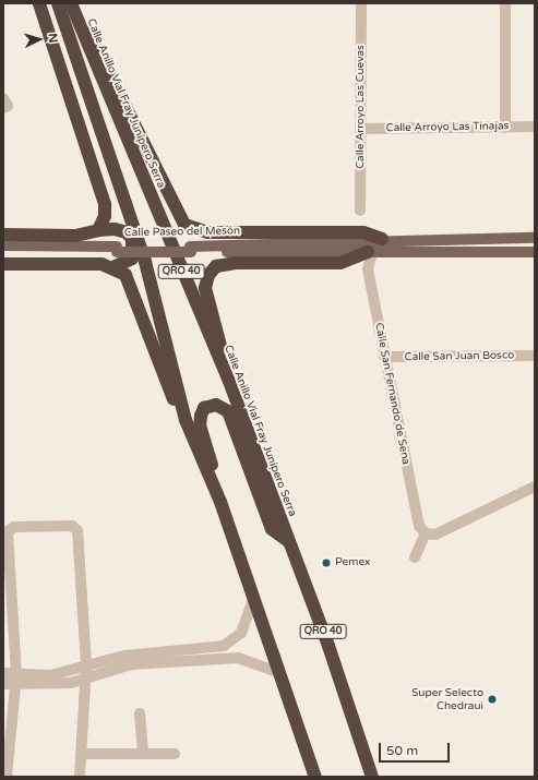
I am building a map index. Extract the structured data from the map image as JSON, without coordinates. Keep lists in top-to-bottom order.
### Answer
{
  "streets": {
    "highway": ["Calle Anillo Vial Fray Junípero Serra", "QRO 40"],
    "main road": ["Calle Paseo del Mesón"],
    "street": [
      "Calle Arroyo Las Cuevas",
      "Calle Arroyo Las Tinajas",
      "Calle San Juan Bosco",
      "Calle San Fernando de Sena"
    ]
  },
  "crossings": [
    ["Calle Arroyo Las Cuevas", "Calle Arroyo Las Tinajas"],
    ["Calle Paseo del Mesón", "Calle San Fernando de Sena"],
    ["Calle San Juan Bosco", "Calle San Fernando de Sena"]
  ],
  "places": ["Pemex", "Super Selecto Chedraui"],
  "scale_bar": "50 m",
  "north": "right"
}
